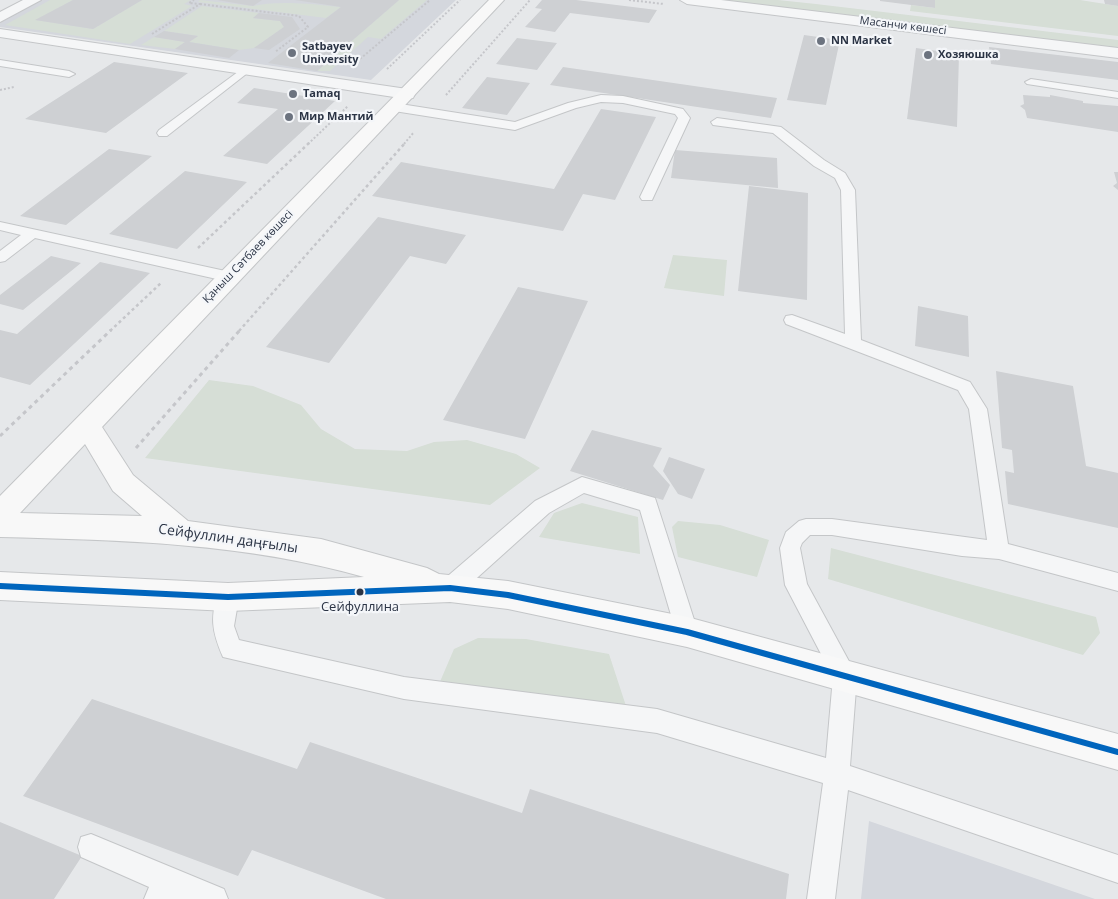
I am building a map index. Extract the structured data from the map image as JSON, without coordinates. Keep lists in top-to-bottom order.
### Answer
{
  "streets": {
    "main road": ["Қаныш Сәтбаев көшесі", "Сейфуллин даңғылы"],
    "street": ["Масанчи көшесі"]
  },
  "places": [
    "NN Market",
    "Satbayev University",
    "Хозяюшка",
    "Tamaq",
    "Мир Мантий",
    "Сейфуллина"
  ]
}
